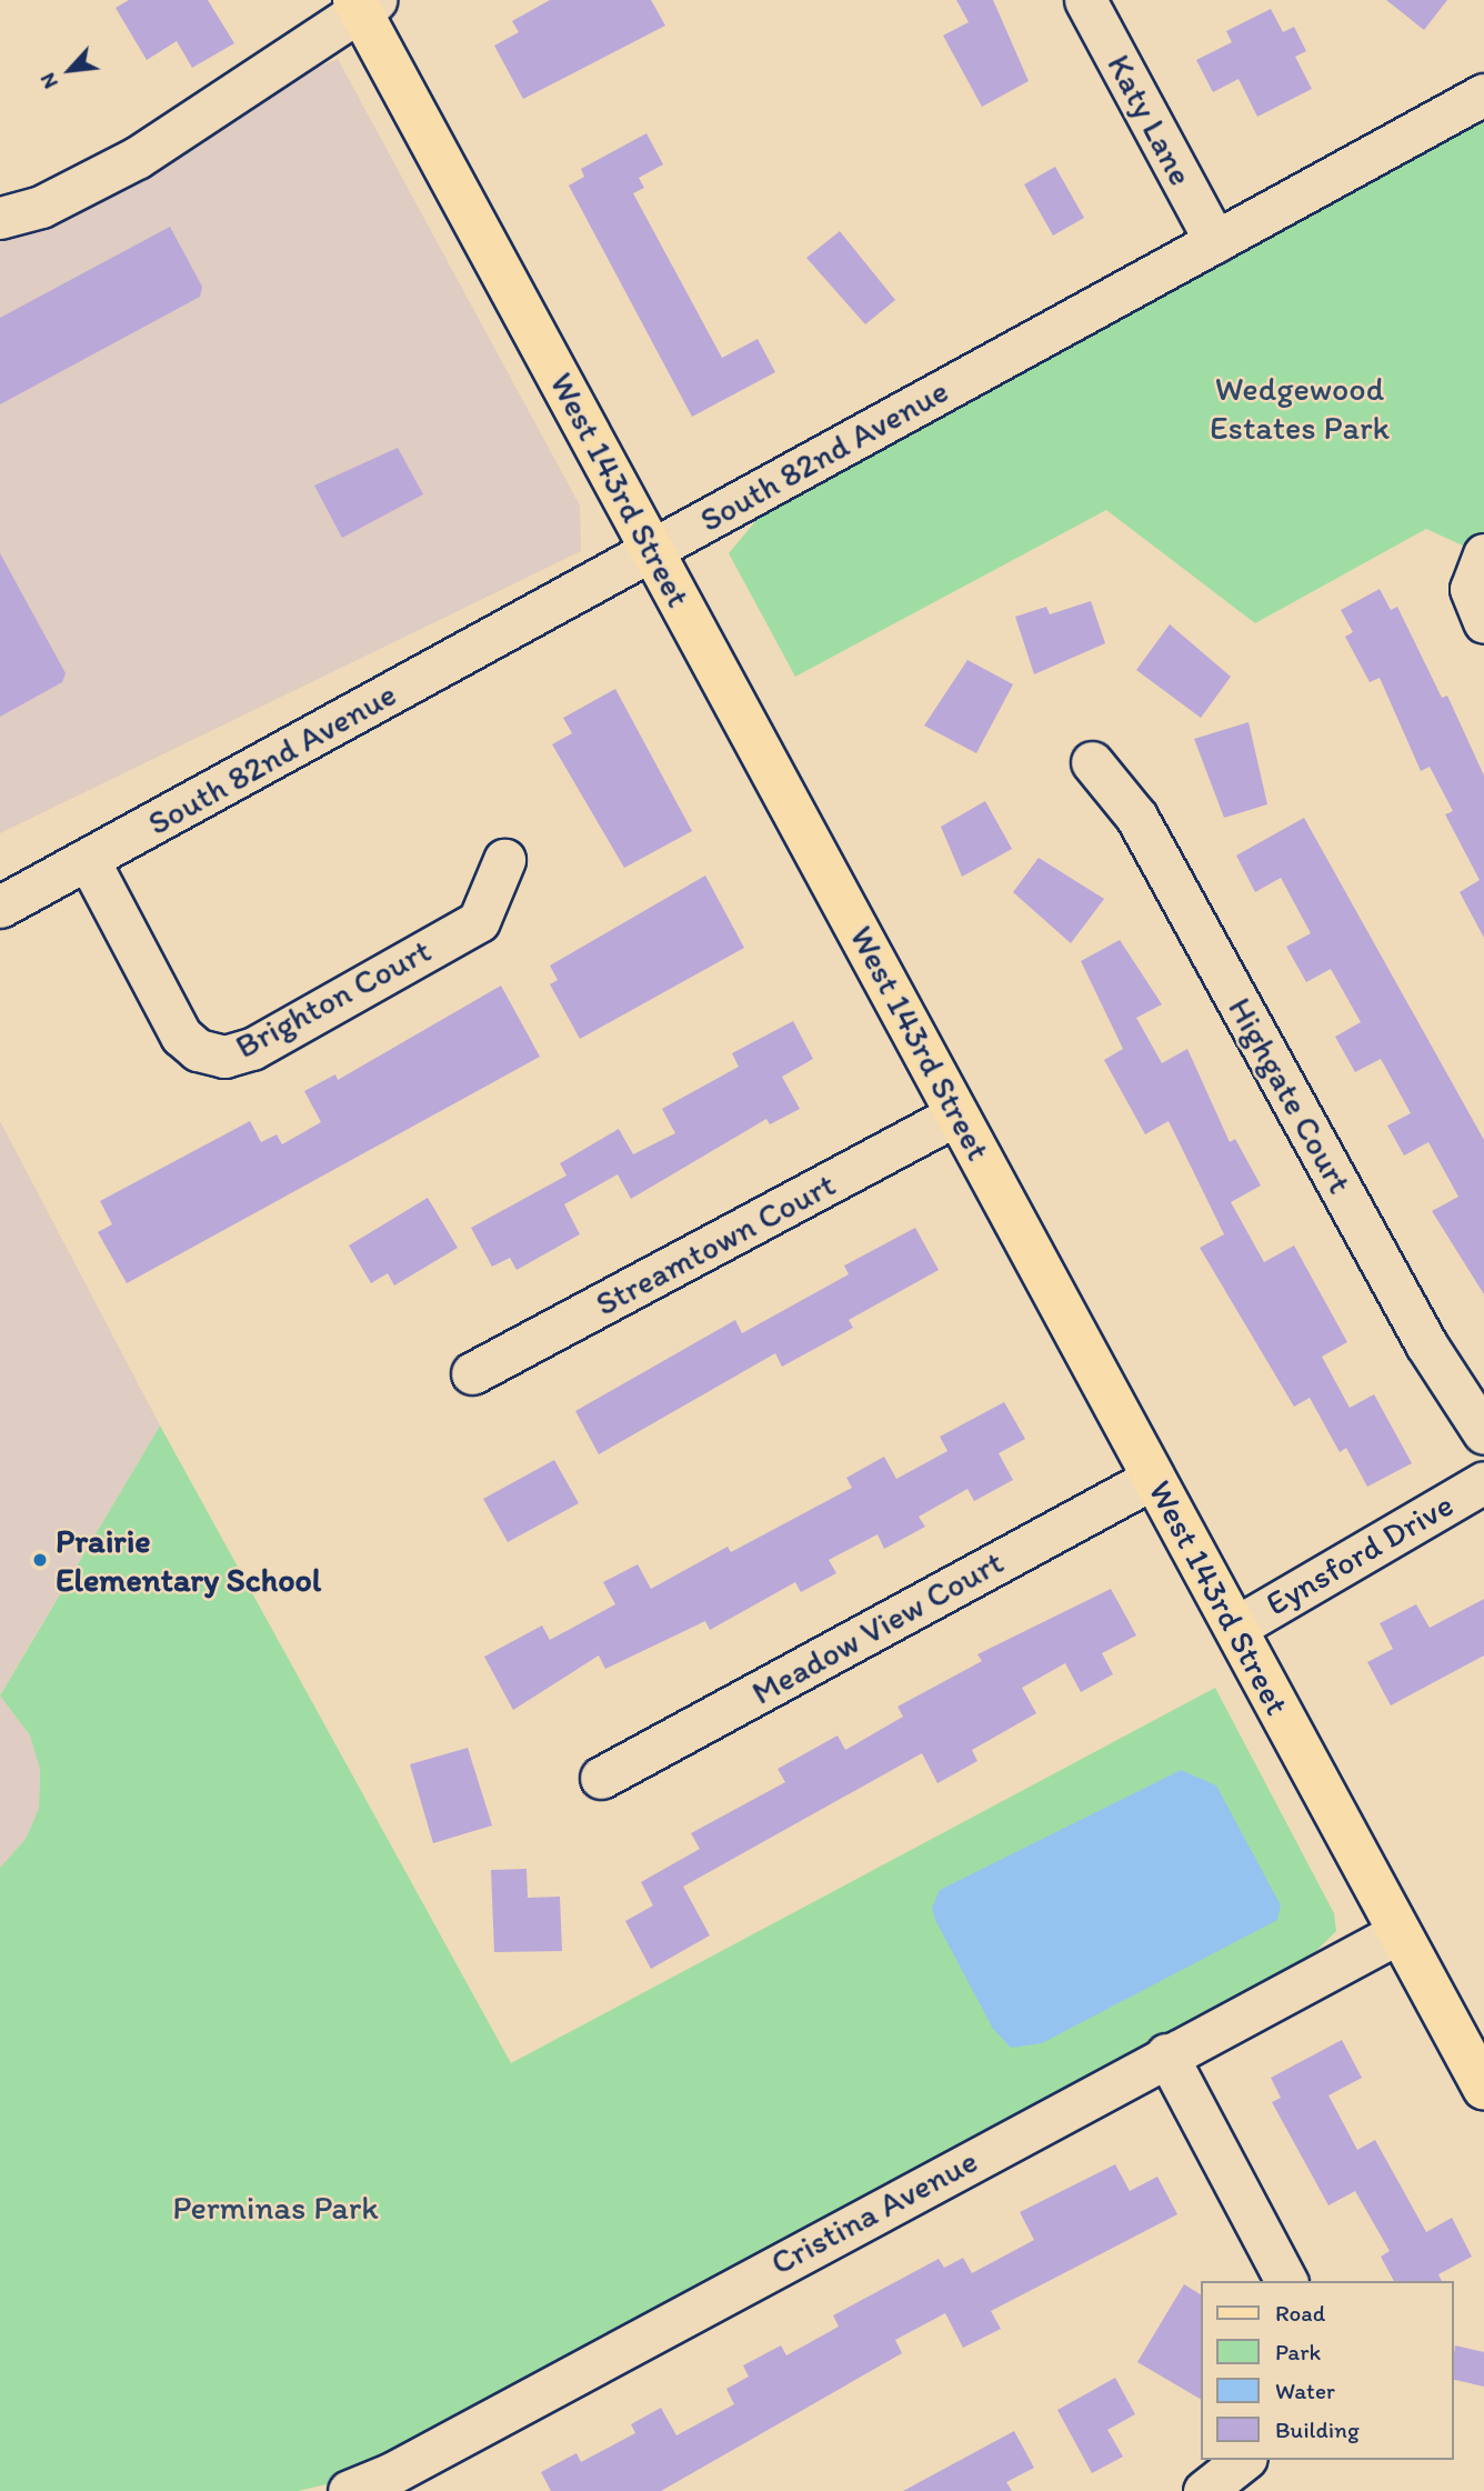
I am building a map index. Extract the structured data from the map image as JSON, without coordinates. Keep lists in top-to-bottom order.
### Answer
{
  "streets": {
    "main road": ["West 143rd Street"],
    "street": [
      "Katy Lane",
      "South 82nd Avenue",
      "Brighton Court",
      "Highgate Court",
      "Streamtown Court",
      "Eynsford Drive",
      "Meadow View Court",
      "Cristina Avenue"
    ]
  },
  "crossings": [
    ["Katy Lane", "South 82nd Avenue"],
    ["South 82nd Avenue", "West 143rd Street"],
    ["South 82nd Avenue", "Brighton Court"],
    ["West 143rd Street", "Streamtown Court"],
    ["West 143rd Street", "Eynsford Drive"],
    ["West 143rd Street", "Meadow View Court"],
    ["West 143rd Street", "Cristina Avenue"]
  ],
  "parks": ["Wedgewood Estates Park", "Perminas Park"],
  "places": ["Prairie Elementary School"],
  "legend": [
    "Road",
    "Park",
    "Water",
    "Building"
  ],
  "north": "bottom left"
}
